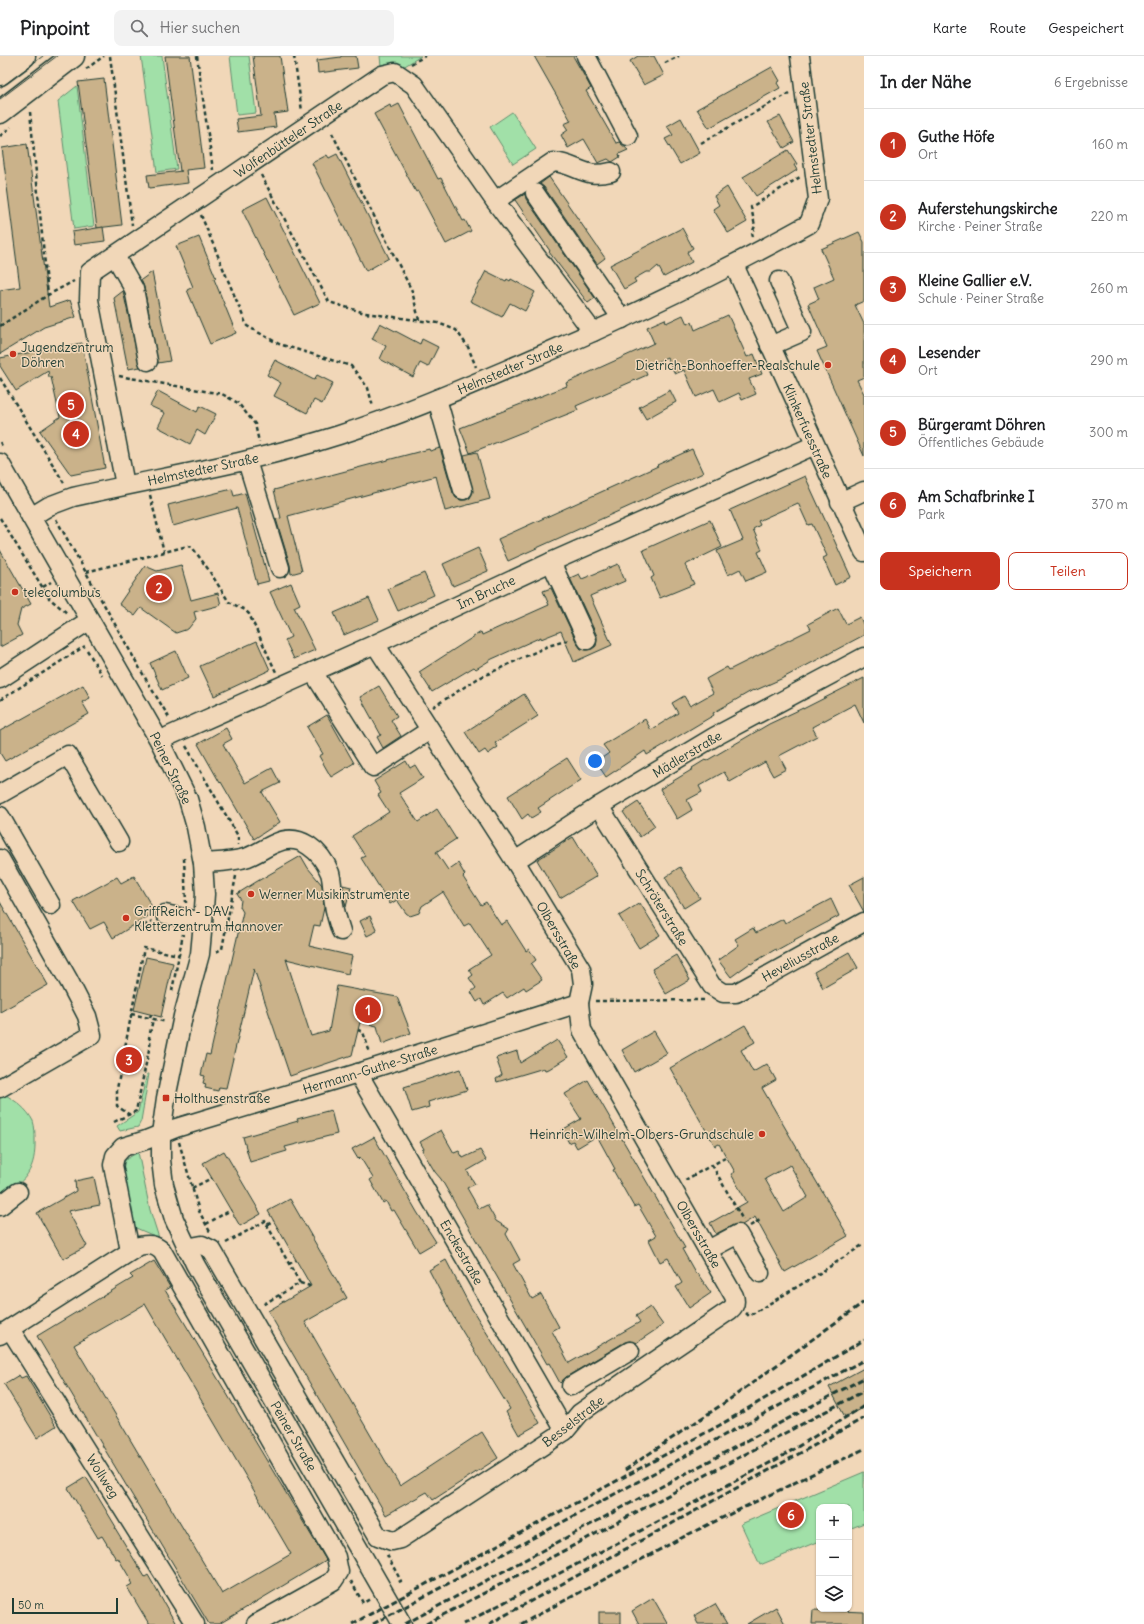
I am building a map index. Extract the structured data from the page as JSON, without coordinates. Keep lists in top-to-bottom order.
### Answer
{
  "streets": {
    "street": [
      "Helmstedter Straße",
      "Wolfenbütteler Straße",
      "Klinkerfuesstraße",
      "Im Bruche",
      "Mädlerstraße",
      "Peiner Straße",
      "Schröterstraße",
      "Olbersstraße",
      "Heveliusstraße",
      "Hermann-Guthe-Straße",
      "Enckestraße",
      "Besselstraße",
      "Wollweg"
    ]
  },
  "crossings": [
    ["Helmstedter Straße", "Wolfenbütteler Straße"],
    ["Helmstedter Straße", "Klinkerfuesstraße"],
    ["Helmstedter Straße", "Peiner Straße"],
    ["Klinkerfuesstraße", "Im Bruche"],
    ["Im Bruche", "Peiner Straße"],
    ["Im Bruche", "Olbersstraße"],
    ["Mädlerstraße", "Schröterstraße"],
    ["Mädlerstraße", "Olbersstraße"],
    ["Peiner Straße", "Hermann-Guthe-Straße"],
    ["Peiner Straße", "Besselstraße"],
    ["Schröterstraße", "Heveliusstraße"],
    ["Olbersstraße", "Hermann-Guthe-Straße"],
    ["Olbersstraße", "Besselstraße"],
    ["Hermann-Guthe-Straße", "Enckestraße"],
    ["Enckestraße", "Besselstraße"]
  ],
  "places": {
    "other": [
      "Jugendzentrum Döhren",
      "Dietrich-Bonhoeffer-Realschule",
      "telecolumbus",
      "Werner Musikinstrumente",
      "GriffReich - DAV Kletterzentrum Hannover",
      "Heinrich-Wilhelm-Olbers-Grundschule"
    ],
    "transit": ["Holthusenstraße"]
  },
  "scale_bar": "50 m",
  "page": {
    "header": "Pinpoint",
    "search": "Hier suchen",
    "nav": ["Karte", "Route", "Gespeichert"],
    "heading": ["In der Nähe", "6 Ergebnisse"],
    "list": [
      {
        "mark": "1",
        "name": "Guthe Höfe",
        "note": "Ort",
        "value": "160 m"
      },
      {
        "mark": "2",
        "name": "Auferstehungskirche",
        "note": "Kirche · Peiner Straße",
        "value": "220 m"
      },
      {
        "mark": "3",
        "name": "Kleine Gallier e.V.",
        "note": "Schule · Peiner Straße",
        "value": "260 m"
      },
      {
        "mark": "4",
        "name": "Lesender",
        "note": "Ort",
        "value": "290 m"
      },
      {
        "mark": "5",
        "name": "Bürgeramt Döhren",
        "note": "Öffentliches Gebäude",
        "value": "300 m"
      },
      {
        "mark": "6",
        "name": "Am Schafbrinke I",
        "note": "Park",
        "value": "370 m"
      }
    ],
    "pins": [
      "5",
      "4",
      "2",
      "1",
      "3",
      "6"
    ],
    "buttons": ["Speichern", "Teilen"],
    "map_buttons": ["+", "−"],
    "scale": "50 m"
  }
}
